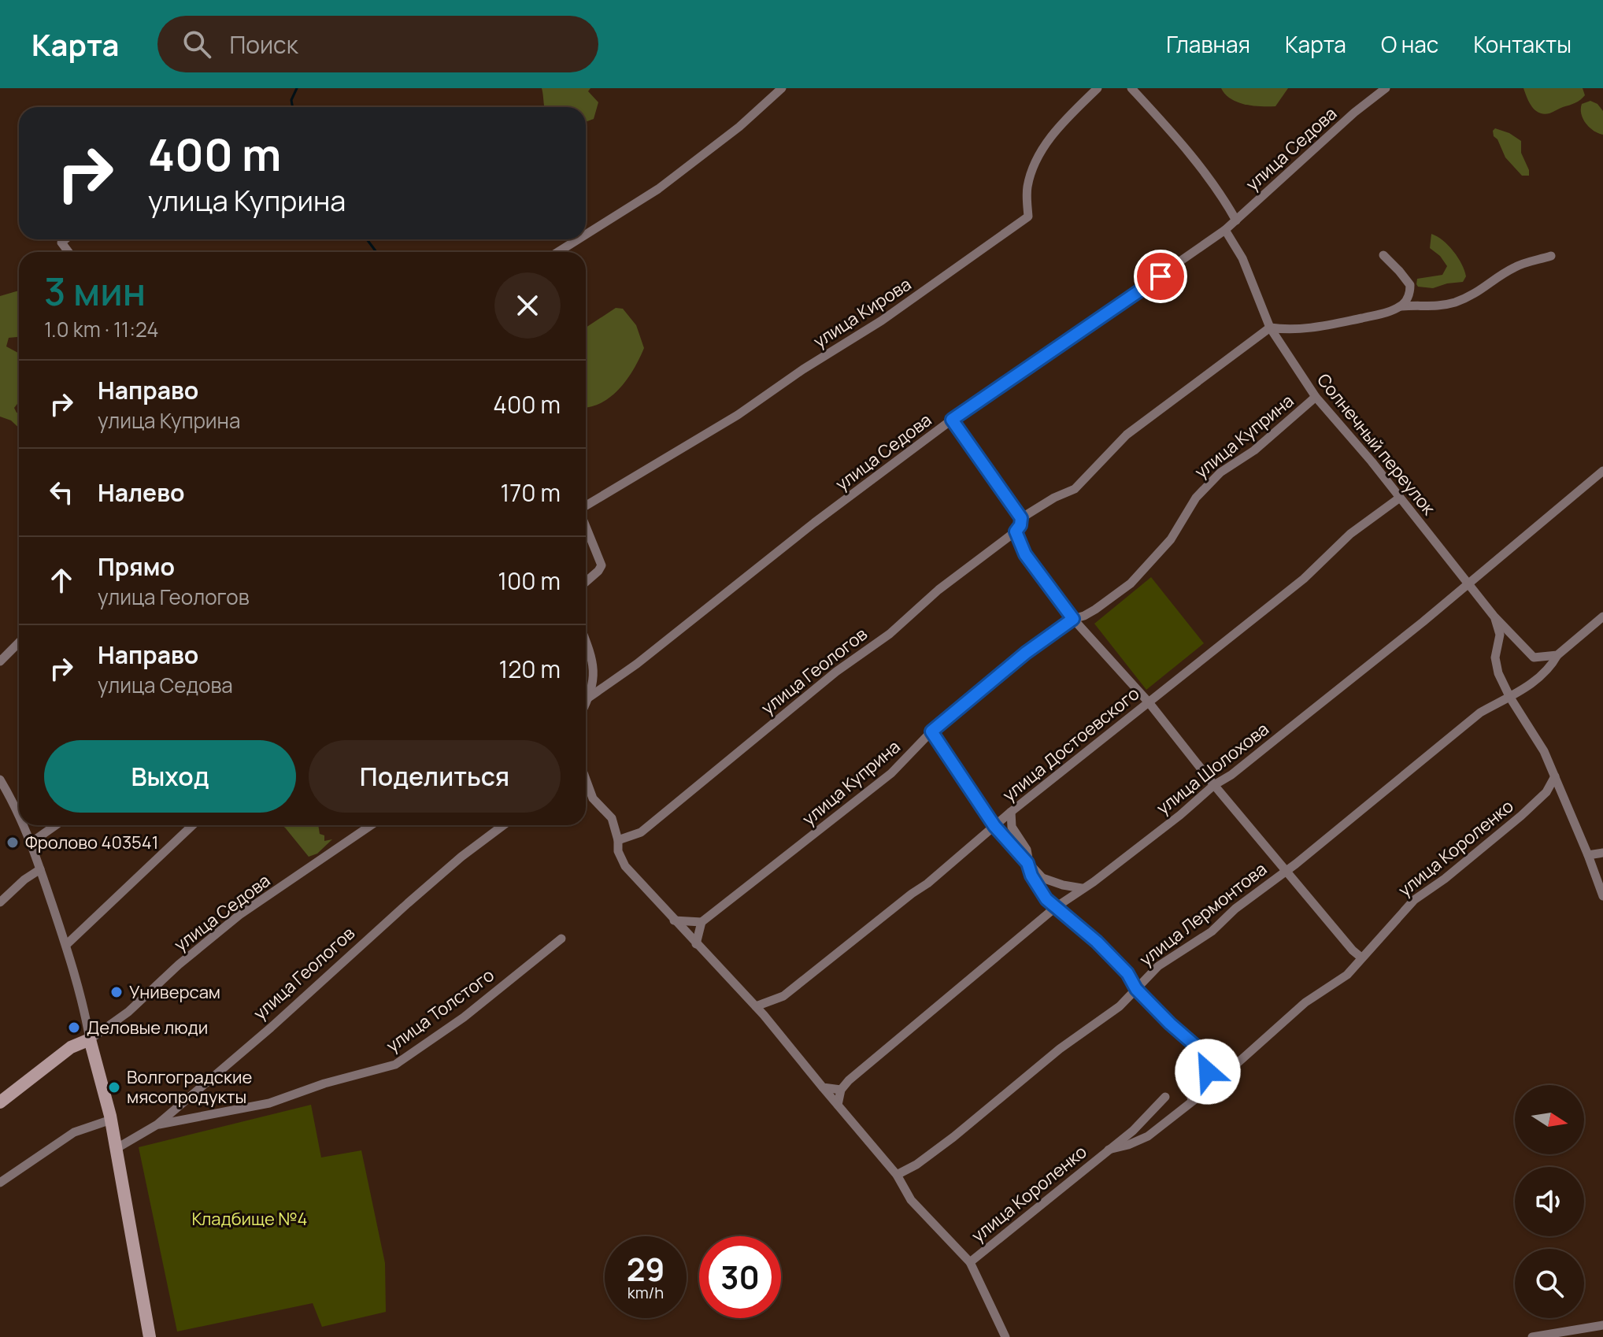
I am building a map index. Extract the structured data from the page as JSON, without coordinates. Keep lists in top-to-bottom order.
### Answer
{
  "streets": {
    "street": [
      "улица Седова",
      "улица Кирова",
      "улица Куприна",
      "Солнечный переулок",
      "улица Геологов",
      "улица Достоевского",
      "улица Шолохова",
      "улица Короленко",
      "улица Лермонтова",
      "улица Толстого"
    ]
  },
  "crossings": [
    ["улица Седова", "Солнечный переулок"],
    ["улица Куприна", "Солнечный переулок"],
    ["Солнечный переулок", "улица Достоевского"],
    ["Солнечный переулок", "улица Шолохова"],
    ["Солнечный переулок", "улица Лермонтова"],
    ["улица Геологов", "улица Толстого"]
  ],
  "parks": ["Кладбище №4"],
  "places": [
    "Фролово 403541",
    "Универсам",
    "Деловые люди",
    "Волгоградские мясопродукты"
  ],
  "north": "right",
  "page": {
    "header": "Карта",
    "search": "Поиск",
    "nav": [
      "Главная",
      "Карта",
      "О нас",
      "Контакты"
    ],
    "turn": ["400 m", "улица Куприна"],
    "heading": ["3 мин", "1.0 km · 11:24"],
    "list": [
      {
        "name": "Направо",
        "note": "улица Куприна",
        "value": "400 m"
      },
      {
        "name": "Налево",
        "value": "170 m"
      },
      {
        "name": "Прямо",
        "note": "улица Геологов",
        "value": "100 m"
      },
      {
        "name": "Направо",
        "note": "улица Седова",
        "value": "120 m"
      }
    ],
    "buttons": ["Выход", "Поделиться"],
    "speed": "29 km/h",
    "limit": "30"
  }
}
